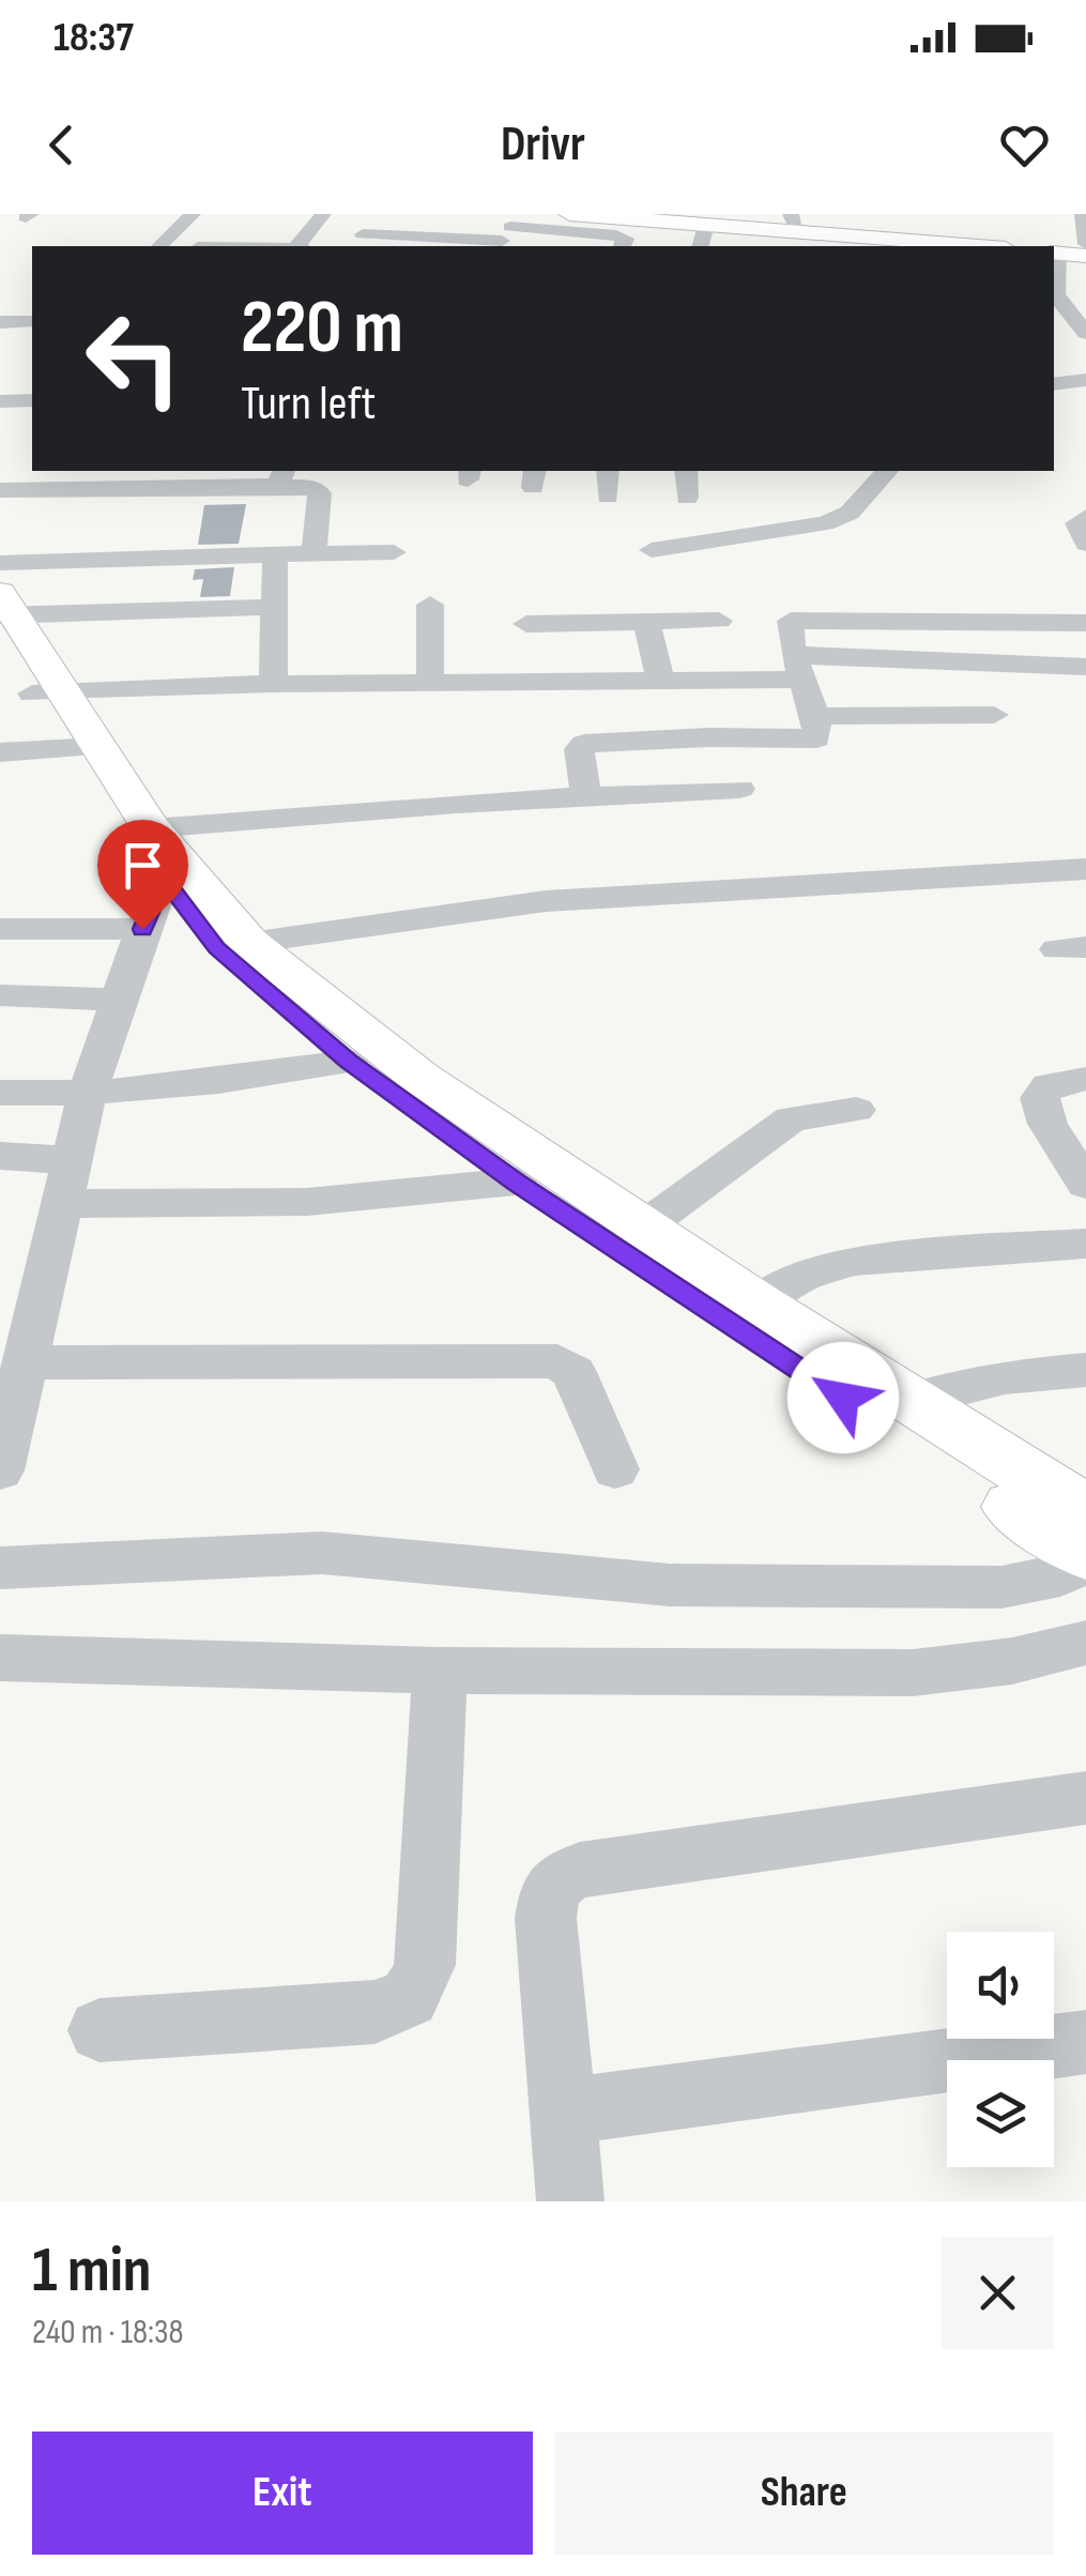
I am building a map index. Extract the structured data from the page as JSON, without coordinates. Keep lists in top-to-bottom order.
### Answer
{
  "page": {
    "status": "18:37",
    "header": "Drivr",
    "turn": ["220 m", "Turn left"],
    "heading": ["1 min", "240 m · 18:38"],
    "buttons": ["Exit", "Share"]
  }
}
